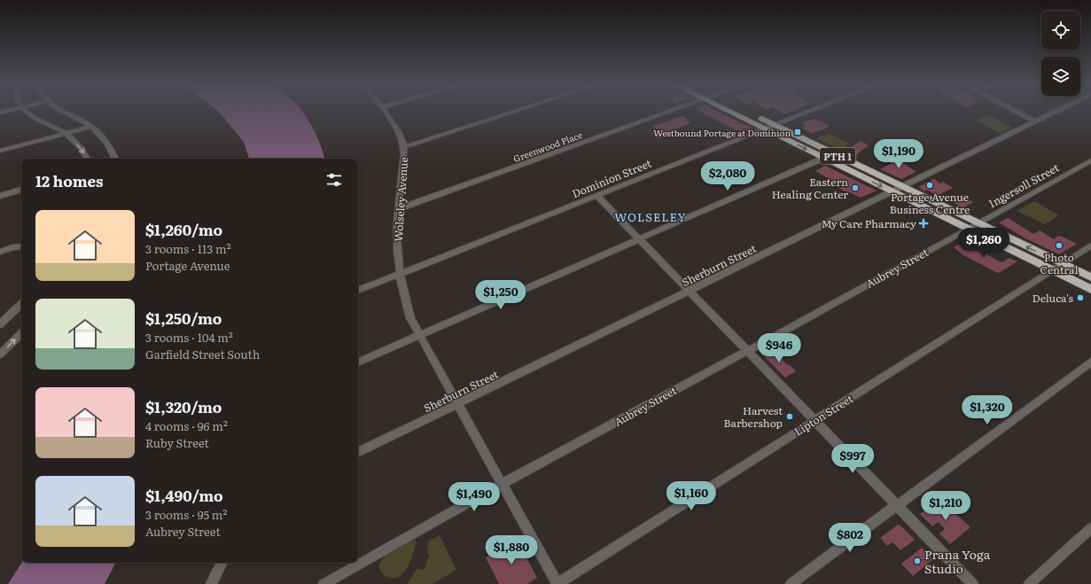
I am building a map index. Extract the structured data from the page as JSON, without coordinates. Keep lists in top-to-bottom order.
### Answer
{
  "streets": {
    "highway": ["PTH 1"],
    "street": [
      "Greenwood Place",
      "Dominion Street",
      "Ingersoll Street",
      "Wolseley Avenue",
      "Sherburn Street",
      "Aubrey Street",
      "Lipton Street"
    ]
  },
  "crossings": [
    ["Greenwood Place", "Wolseley Avenue"],
    ["PTH 1", "Dominion Street"],
    ["PTH 1", "Ingersoll Street"],
    ["PTH 1", "Sherburn Street"],
    ["PTH 1", "Aubrey Street"],
    ["PTH 1", "Lipton Street"],
    ["Dominion Street", "Wolseley Avenue"],
    ["Ingersoll Street", "Aubrey Street"],
    ["Wolseley Avenue", "Sherburn Street"],
    ["Wolseley Avenue", "Aubrey Street"],
    ["Wolseley Avenue", "Lipton Street"]
  ],
  "districts": ["WOLSELEY"],
  "places": {
    "transit": ["Westbound Portage at Dominion"],
    "other": [
      "Portage Avenue Business Centre",
      "Eastern Healing Center",
      "Photo Central",
      "Deluca's",
      "Harvest Barbershop",
      "Prana Yoga Studio"
    ],
    "health": ["My Care Pharmacy"]
  },
  "page": {
    "price": [
      "$1,190",
      "$2,080",
      "$1,260",
      "$1,250",
      "$946",
      "$1,320",
      "$997",
      "$1,160",
      "$1,490",
      "$1,210",
      "$802",
      "$1,880"
    ],
    "heading": "12 homes",
    "list": [
      {
        "name": "$1,260/mo",
        "note": "3 rooms · 113 m² · Portage Avenue"
      },
      {
        "name": "$1,250/mo",
        "note": "3 rooms · 104 m² · Garfield Street South"
      },
      {
        "name": "$1,320/mo",
        "note": "4 rooms · 96 m² · Ruby Street"
      },
      {
        "name": "$1,490/mo",
        "note": "3 rooms · 95 m² · Aubrey Street"
      }
    ]
  }
}
